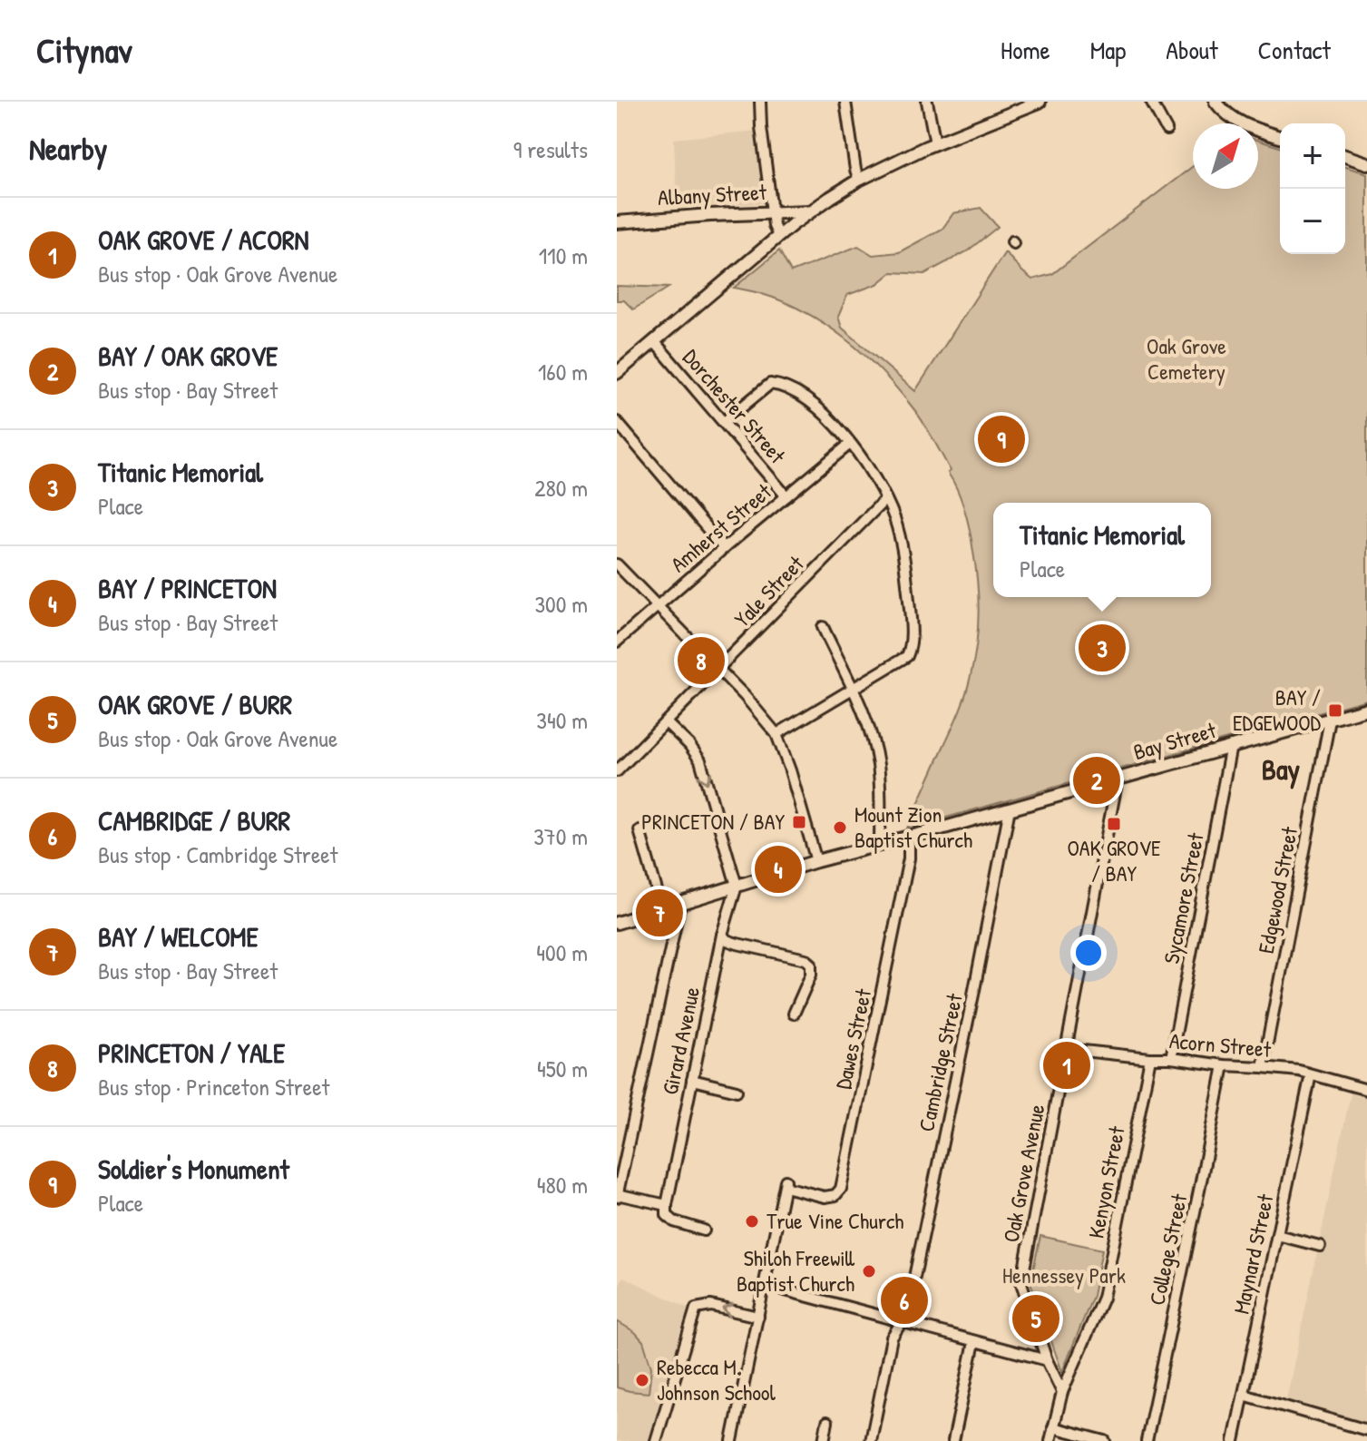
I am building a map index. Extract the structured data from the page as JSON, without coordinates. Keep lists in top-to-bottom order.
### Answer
{
  "streets": {
    "main road": ["Albany Street", "Bay Street"],
    "street": [
      "Dorchester Street",
      "Amherst Street",
      "Yale Street",
      "Edgewood Street",
      "Sycamore Street",
      "Dawes Street",
      "Girard Avenue",
      "Acorn Street",
      "Cambridge Street",
      "Oak Grove Avenue",
      "Kenyon Street",
      "College Street",
      "Maynard Street"
    ]
  },
  "crossings": [
    ["Dorchester Street", "Amherst Street"],
    ["Bay Street", "Edgewood Street"],
    ["Bay Street", "Sycamore Street"],
    ["Bay Street", "Dawes Street"],
    ["Bay Street", "Girard Avenue"],
    ["Bay Street", "Cambridge Street"],
    ["Bay Street", "Oak Grove Avenue"],
    ["Edgewood Street", "Acorn Street"],
    ["Sycamore Street", "Acorn Street"],
    ["Acorn Street", "Oak Grove Avenue"],
    ["Acorn Street", "Kenyon Street"],
    ["Acorn Street", "College Street"],
    ["Acorn Street", "Maynard Street"],
    ["Oak Grove Avenue", "Kenyon Street"]
  ],
  "districts": ["Bay"],
  "parks": ["Oak Grove Cemetery", "Hennessey Park"],
  "places": {
    "transit": ["BAY / EDGEWOOD", "PRINCETON / BAY", "OAK GROVE / BAY"],
    "other": [
      "Mount Zion Baptist Church",
      "True Vine Church",
      "Shiloh Freewill Baptist Church",
      "Rebecca M. Johnson School"
    ]
  },
  "north": "top right",
  "page": {
    "header": "Citynav",
    "nav": [
      "Home",
      "Map",
      "About",
      "Contact"
    ],
    "heading": ["Nearby", "9 results"],
    "map_buttons": ["+", "−"],
    "list": [
      {
        "mark": "1",
        "name": "OAK GROVE / ACORN",
        "note": "Bus stop · Oak Grove Avenue",
        "value": "110 m"
      },
      {
        "mark": "2",
        "name": "BAY / OAK GROVE",
        "note": "Bus stop · Bay Street",
        "value": "160 m"
      },
      {
        "mark": "3",
        "name": "Titanic Memorial",
        "note": "Place",
        "value": "280 m"
      },
      {
        "mark": "4",
        "name": "BAY / PRINCETON",
        "note": "Bus stop · Bay Street",
        "value": "300 m"
      },
      {
        "mark": "5",
        "name": "OAK GROVE / BURR",
        "note": "Bus stop · Oak Grove Avenue",
        "value": "340 m"
      },
      {
        "mark": "6",
        "name": "CAMBRIDGE / BURR",
        "note": "Bus stop · Cambridge Street",
        "value": "370 m"
      },
      {
        "mark": "7",
        "name": "BAY / WELCOME",
        "note": "Bus stop · Bay Street",
        "value": "400 m"
      },
      {
        "mark": "8",
        "name": "PRINCETON / YALE",
        "note": "Bus stop · Princeton Street",
        "value": "450 m"
      },
      {
        "mark": "9",
        "name": "Soldier's Monument",
        "note": "Place",
        "value": "480 m"
      }
    ],
    "pins": [
      "9",
      "3",
      "8",
      "2",
      "4",
      "7",
      "1",
      "6",
      "5"
    ],
    "popup": ["Titanic Memorial", "Place"]
  }
}
